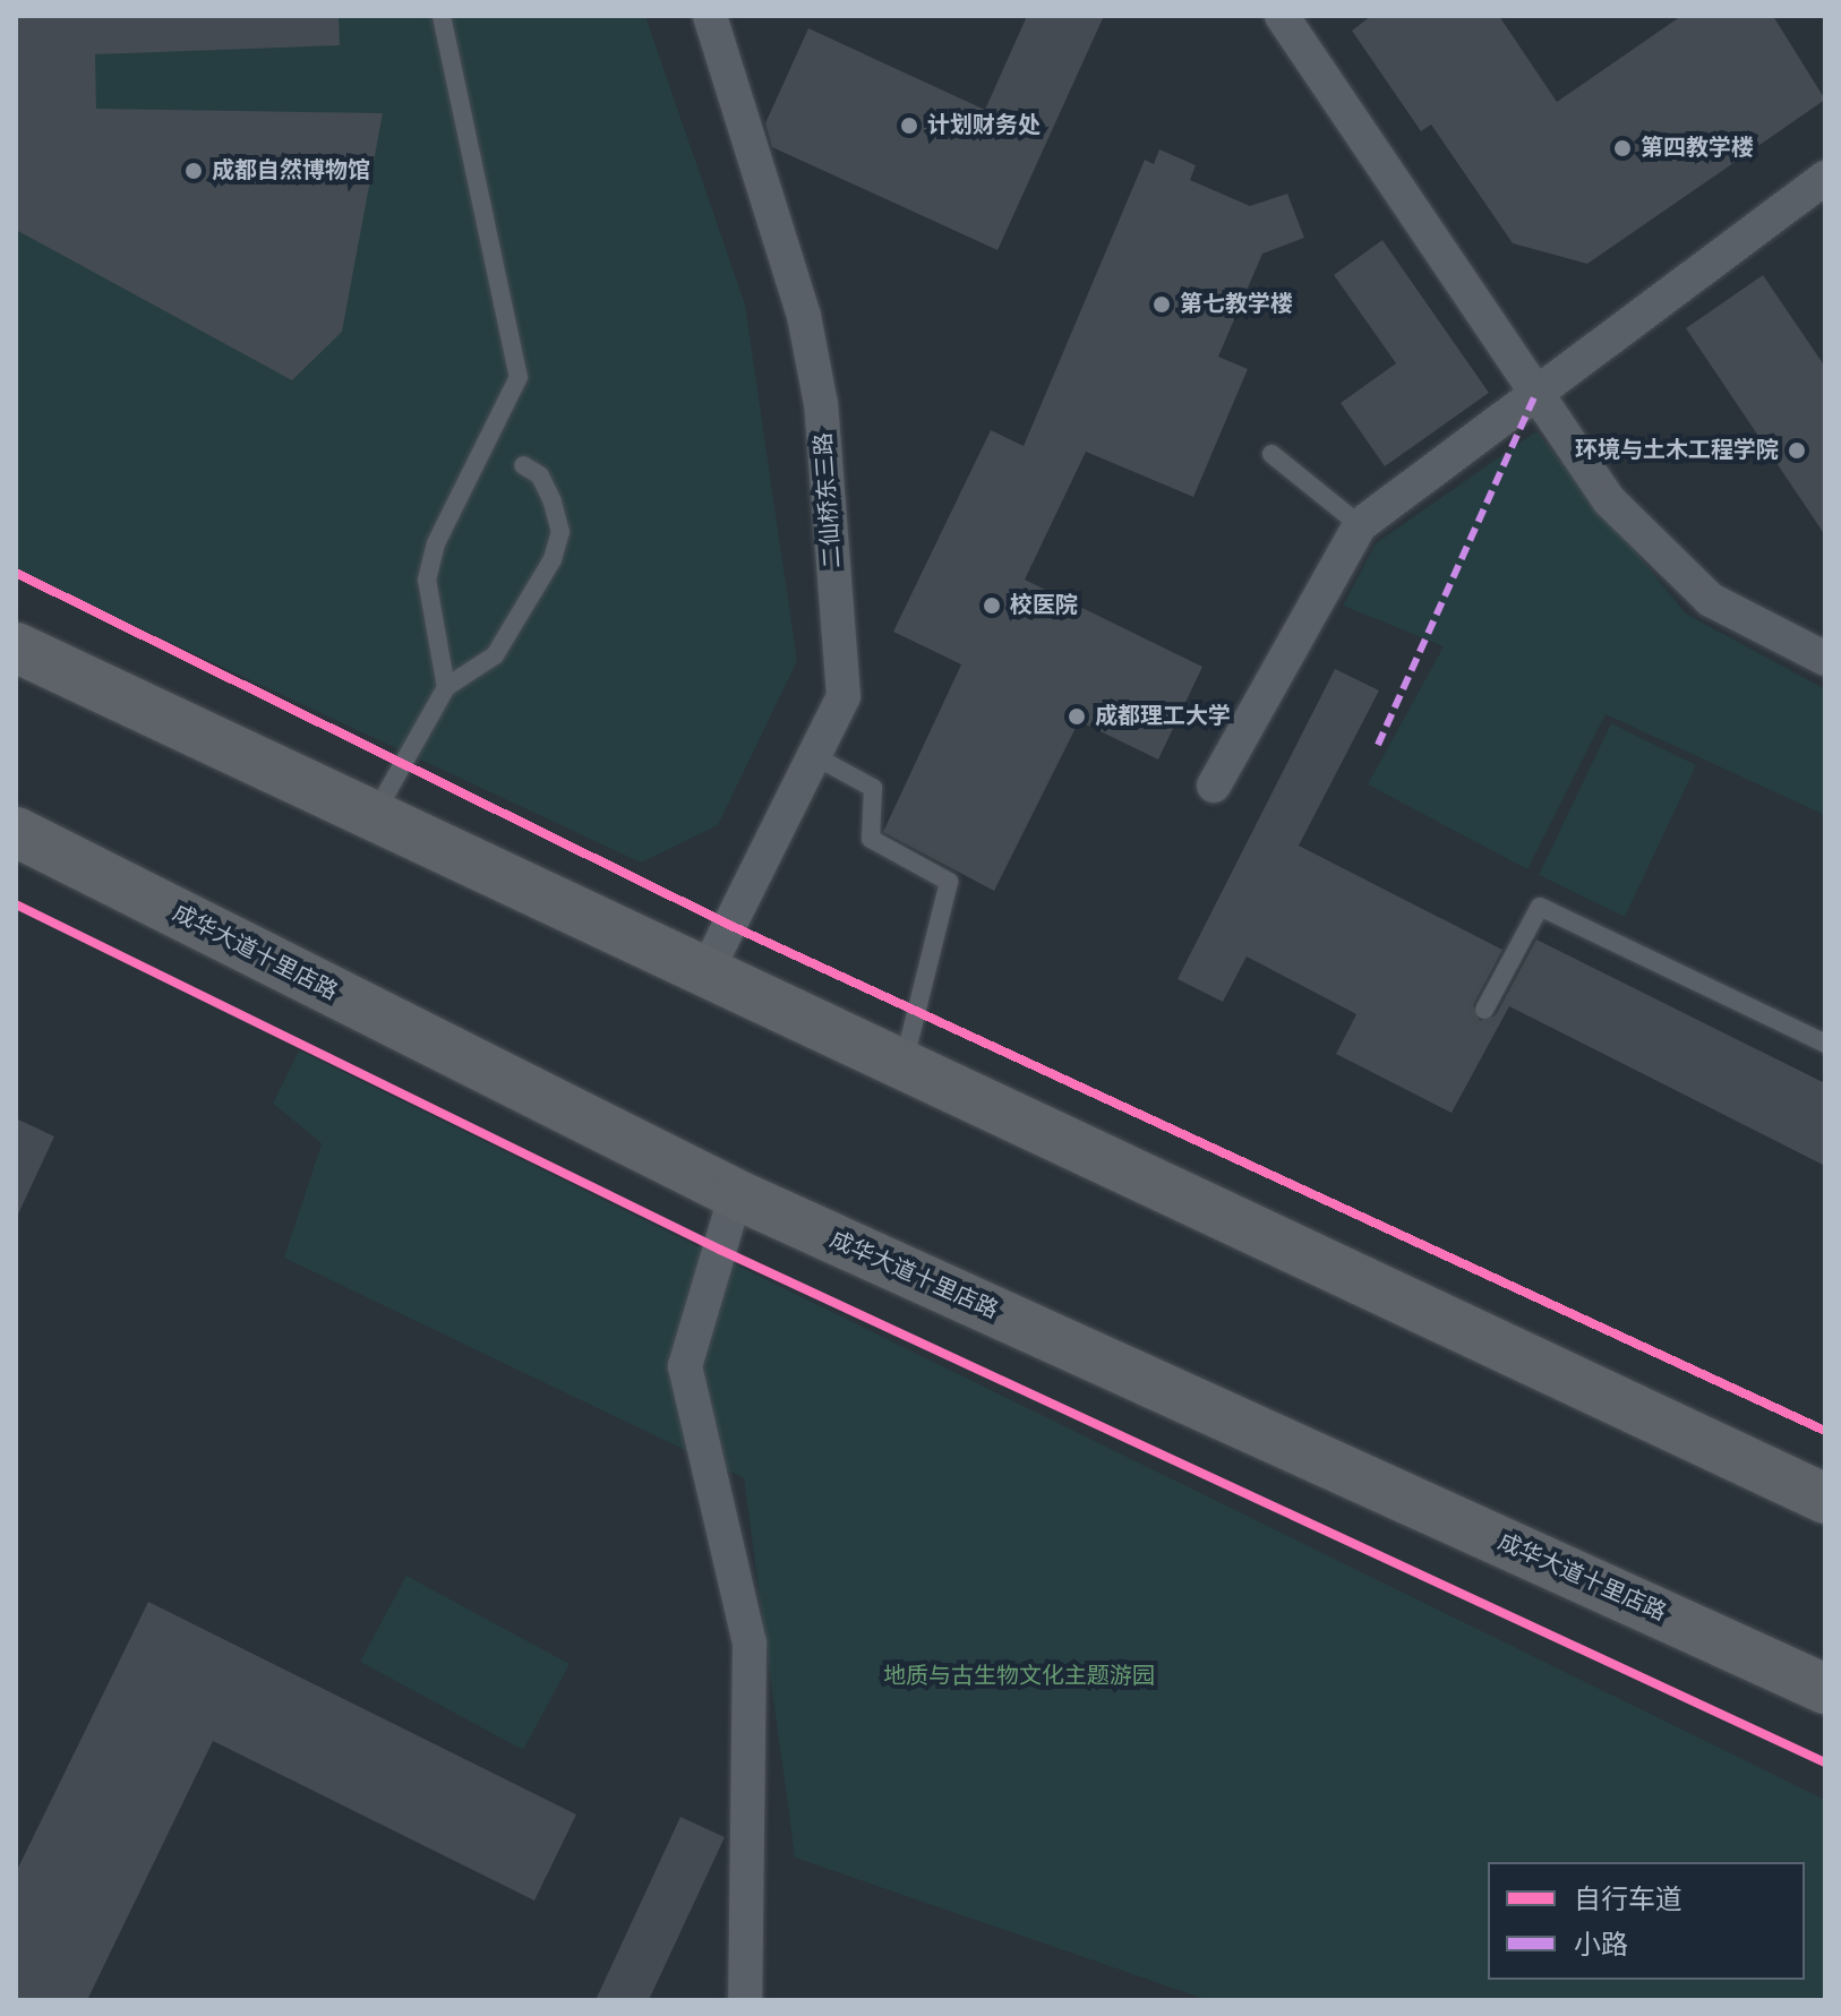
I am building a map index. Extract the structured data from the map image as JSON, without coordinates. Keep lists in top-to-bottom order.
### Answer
{
  "streets": {
    "main road": ["成华大道十里店路"],
    "street": ["二仙桥东三路"]
  },
  "parks": ["地质与古生物文化主题游园"],
  "places": [
    "计划财务处",
    "第四教学楼",
    "成都自然博物馆",
    "第七教学楼",
    "环境与土木工程学院",
    "校医院",
    "成都理工大学"
  ],
  "legend": ["自行车道", "小路"]
}
